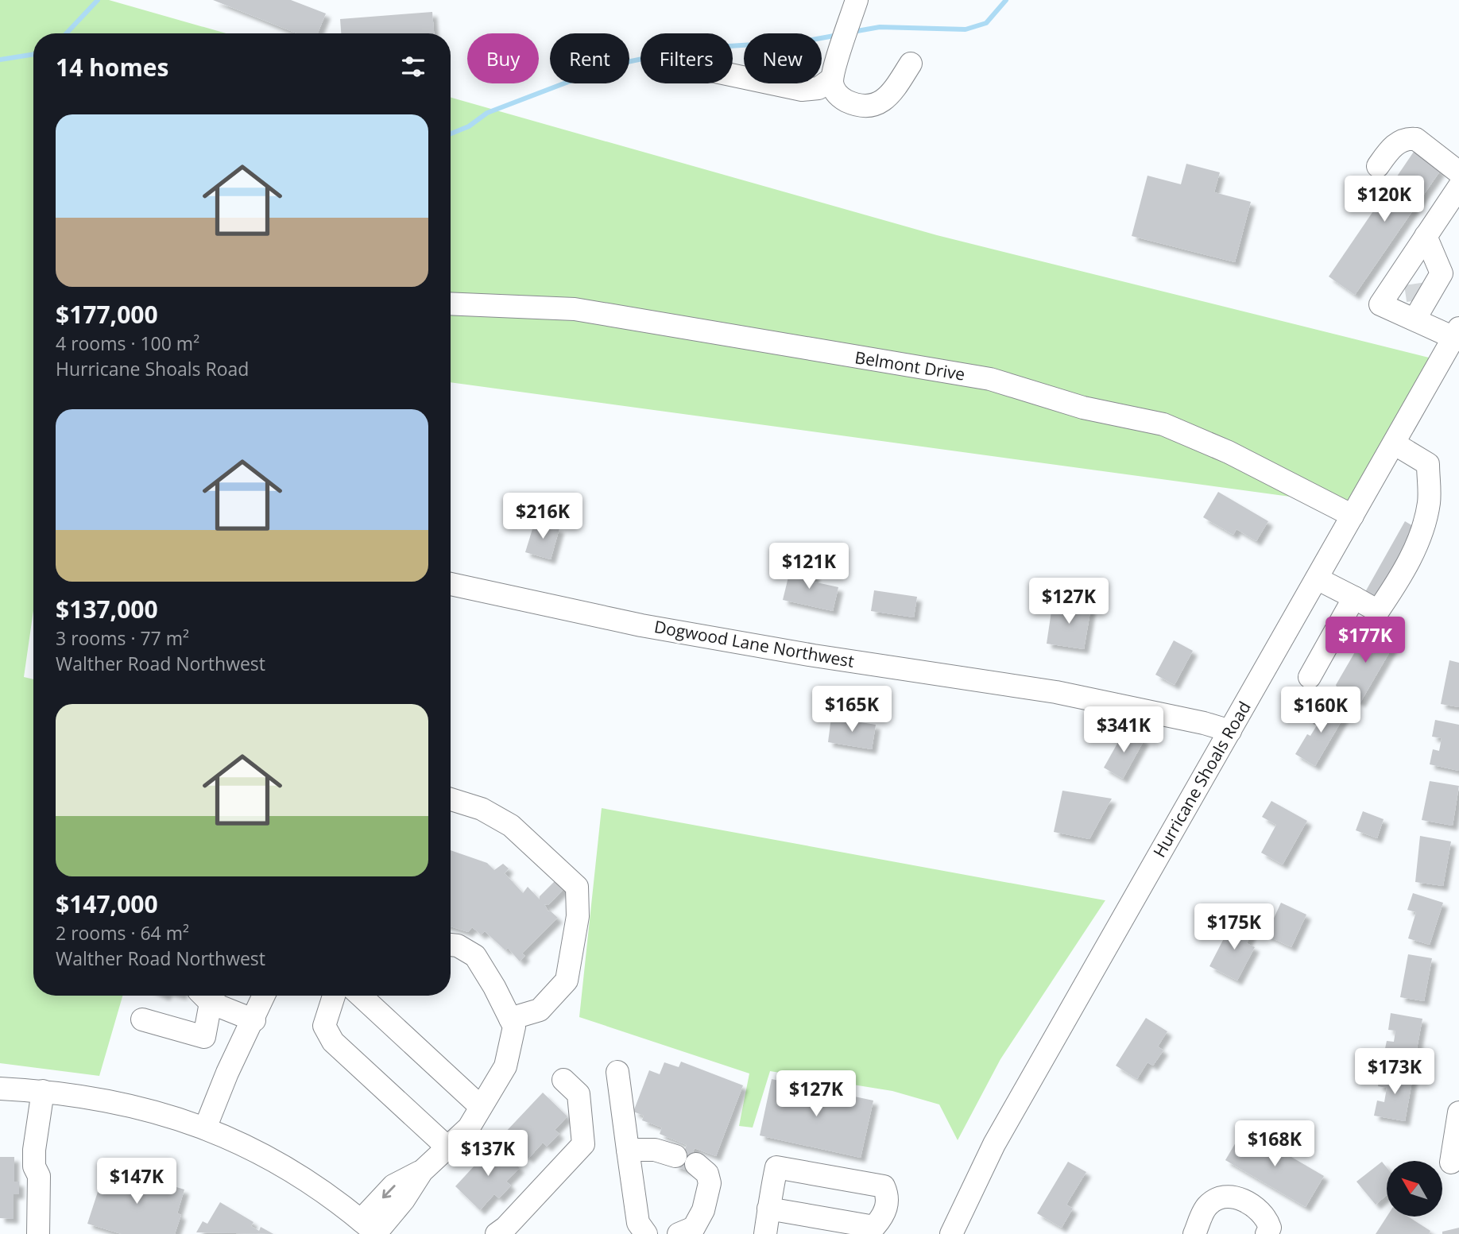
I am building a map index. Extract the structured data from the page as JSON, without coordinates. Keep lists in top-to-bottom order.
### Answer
{
  "streets": {
    "street": ["Belmont Drive", "Dogwood Lane Northwest", "Hurricane Shoals Road"]
  },
  "crossings": [
    ["Belmont Drive", "Hurricane Shoals Road"],
    ["Dogwood Lane Northwest", "Hurricane Shoals Road"]
  ],
  "north": "top left",
  "page": {
    "chip": [
      "Buy",
      "Rent",
      "Filters",
      "New"
    ],
    "heading": "14 homes",
    "list": [
      {
        "name": "$177,000",
        "note": "4 rooms · 100 m² · Hurricane Shoals Road"
      },
      {
        "name": "$137,000",
        "note": "3 rooms · 77 m² · Walther Road Northwest"
      },
      {
        "name": "$147,000",
        "note": "2 rooms · 64 m² · Walther Road Northwest"
      }
    ],
    "price": [
      "$120K",
      "$216K",
      "$121K",
      "$127K",
      "$177K",
      "$165K",
      "$160K",
      "$341K",
      "$175K",
      "$173K",
      "$127K",
      "$168K",
      "$137K",
      "$147K"
    ]
  }
}
